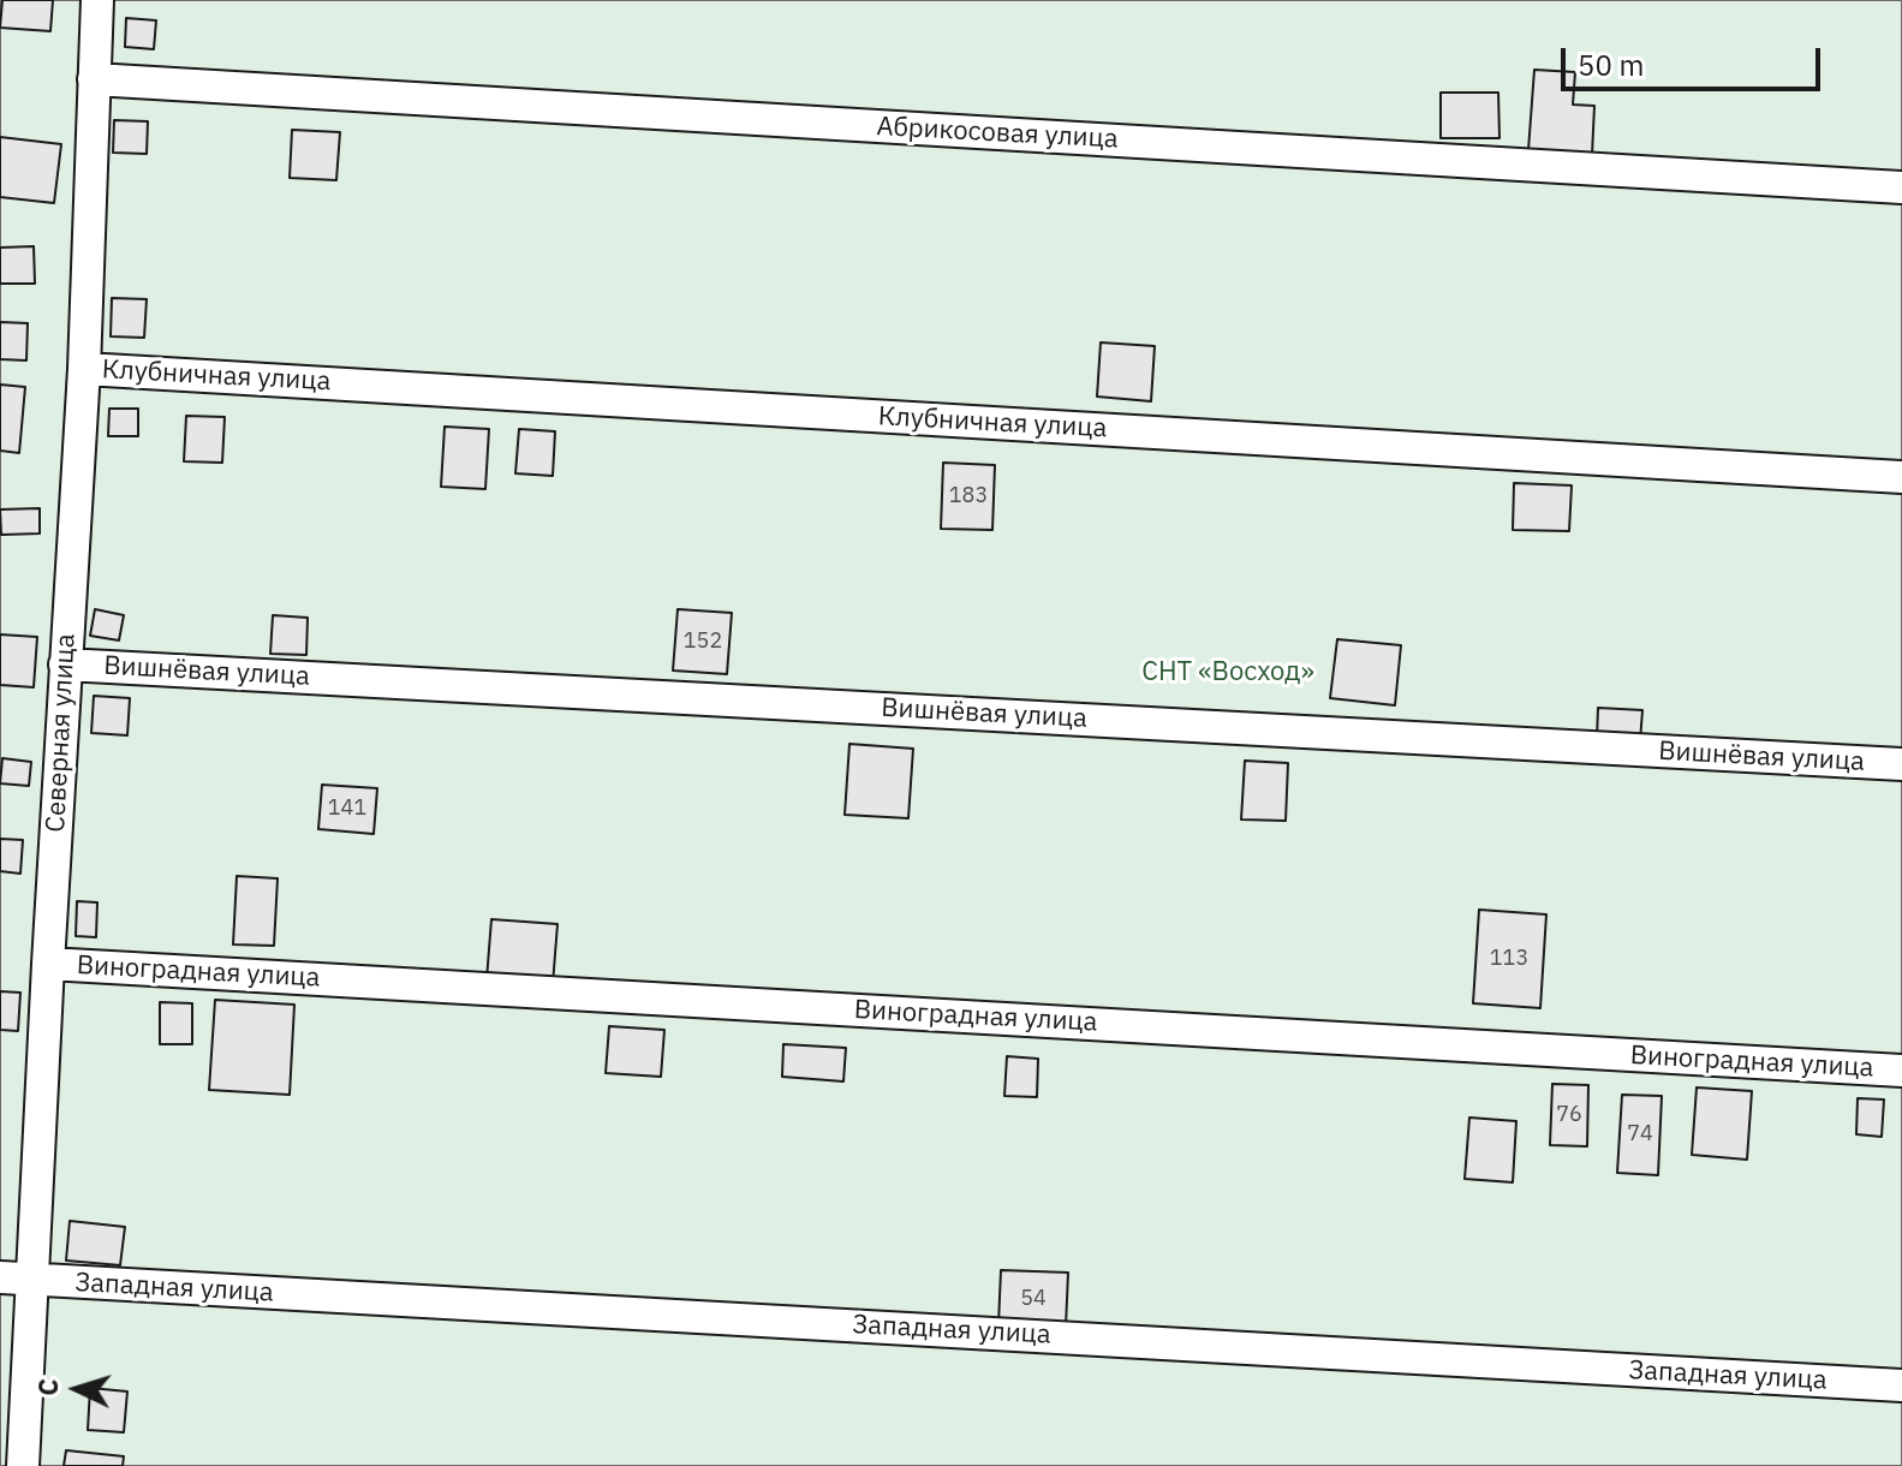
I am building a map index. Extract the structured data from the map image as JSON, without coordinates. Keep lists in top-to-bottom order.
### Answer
{
  "streets": {
    "street": [
      "Абрикосовая улица",
      "Клубничная улица",
      "Вишнёвая улица",
      "Северная улица",
      "Виноградная улица",
      "Западная улица"
    ]
  },
  "crossings": [
    ["Абрикосовая улица", "Северная улица"],
    ["Клубничная улица", "Северная улица"],
    ["Вишнёвая улица", "Северная улица"],
    ["Северная улица", "Виноградная улица"],
    ["Северная улица", "Западная улица"]
  ],
  "parks": ["СНТ «Восход»"],
  "house_numbers": [
    "183",
    "152",
    "141",
    "113",
    "76",
    "74",
    "54"
  ],
  "scale_bar": "50 m",
  "north": "left"
}
